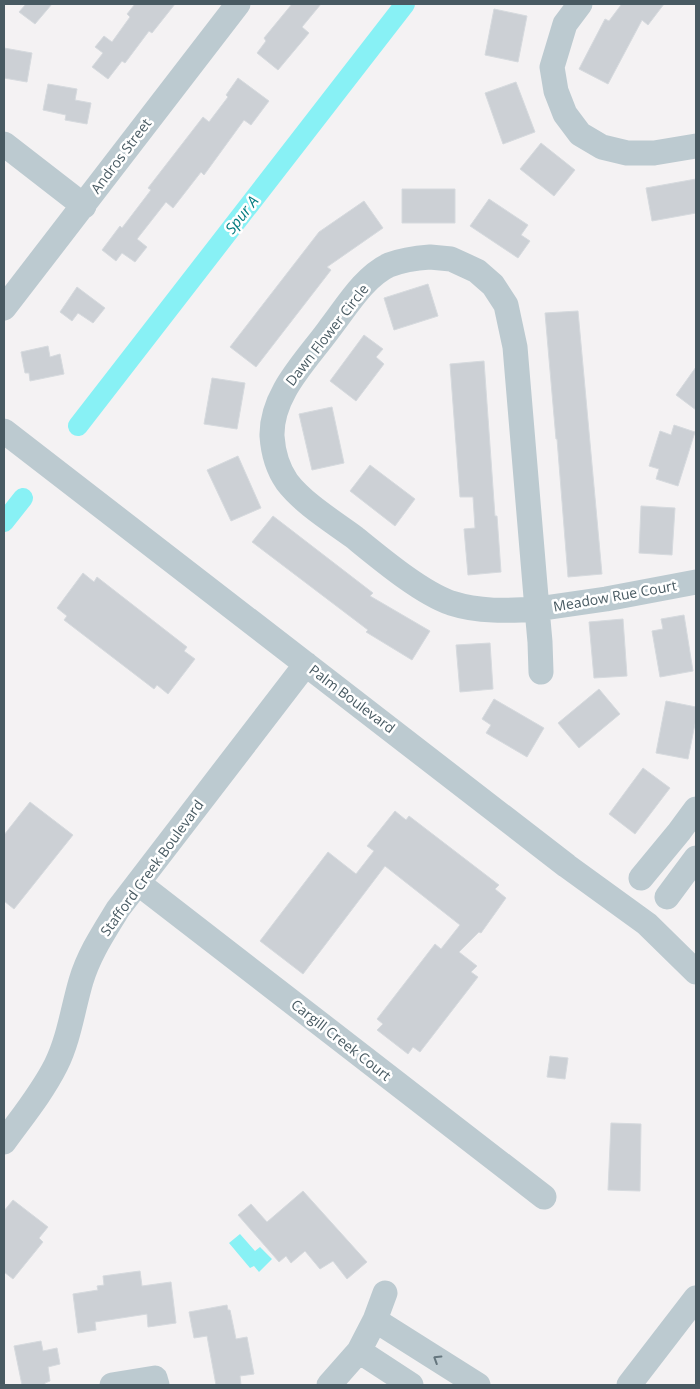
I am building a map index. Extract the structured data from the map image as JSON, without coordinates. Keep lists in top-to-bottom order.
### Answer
{
  "streets": {
    "street": [
      "Andros Street",
      "Dawn Flower Circle",
      "Meadow Rue Court",
      "Palm Boulevard",
      "Stafford Creek Boulevard",
      "Cargill Creek Court"
    ]
  },
  "crossings": [
    ["Dawn Flower Circle", "Meadow Rue Court"],
    ["Palm Boulevard", "Stafford Creek Boulevard"],
    ["Stafford Creek Boulevard", "Cargill Creek Court"]
  ],
  "water": ["Spur A"]
}
